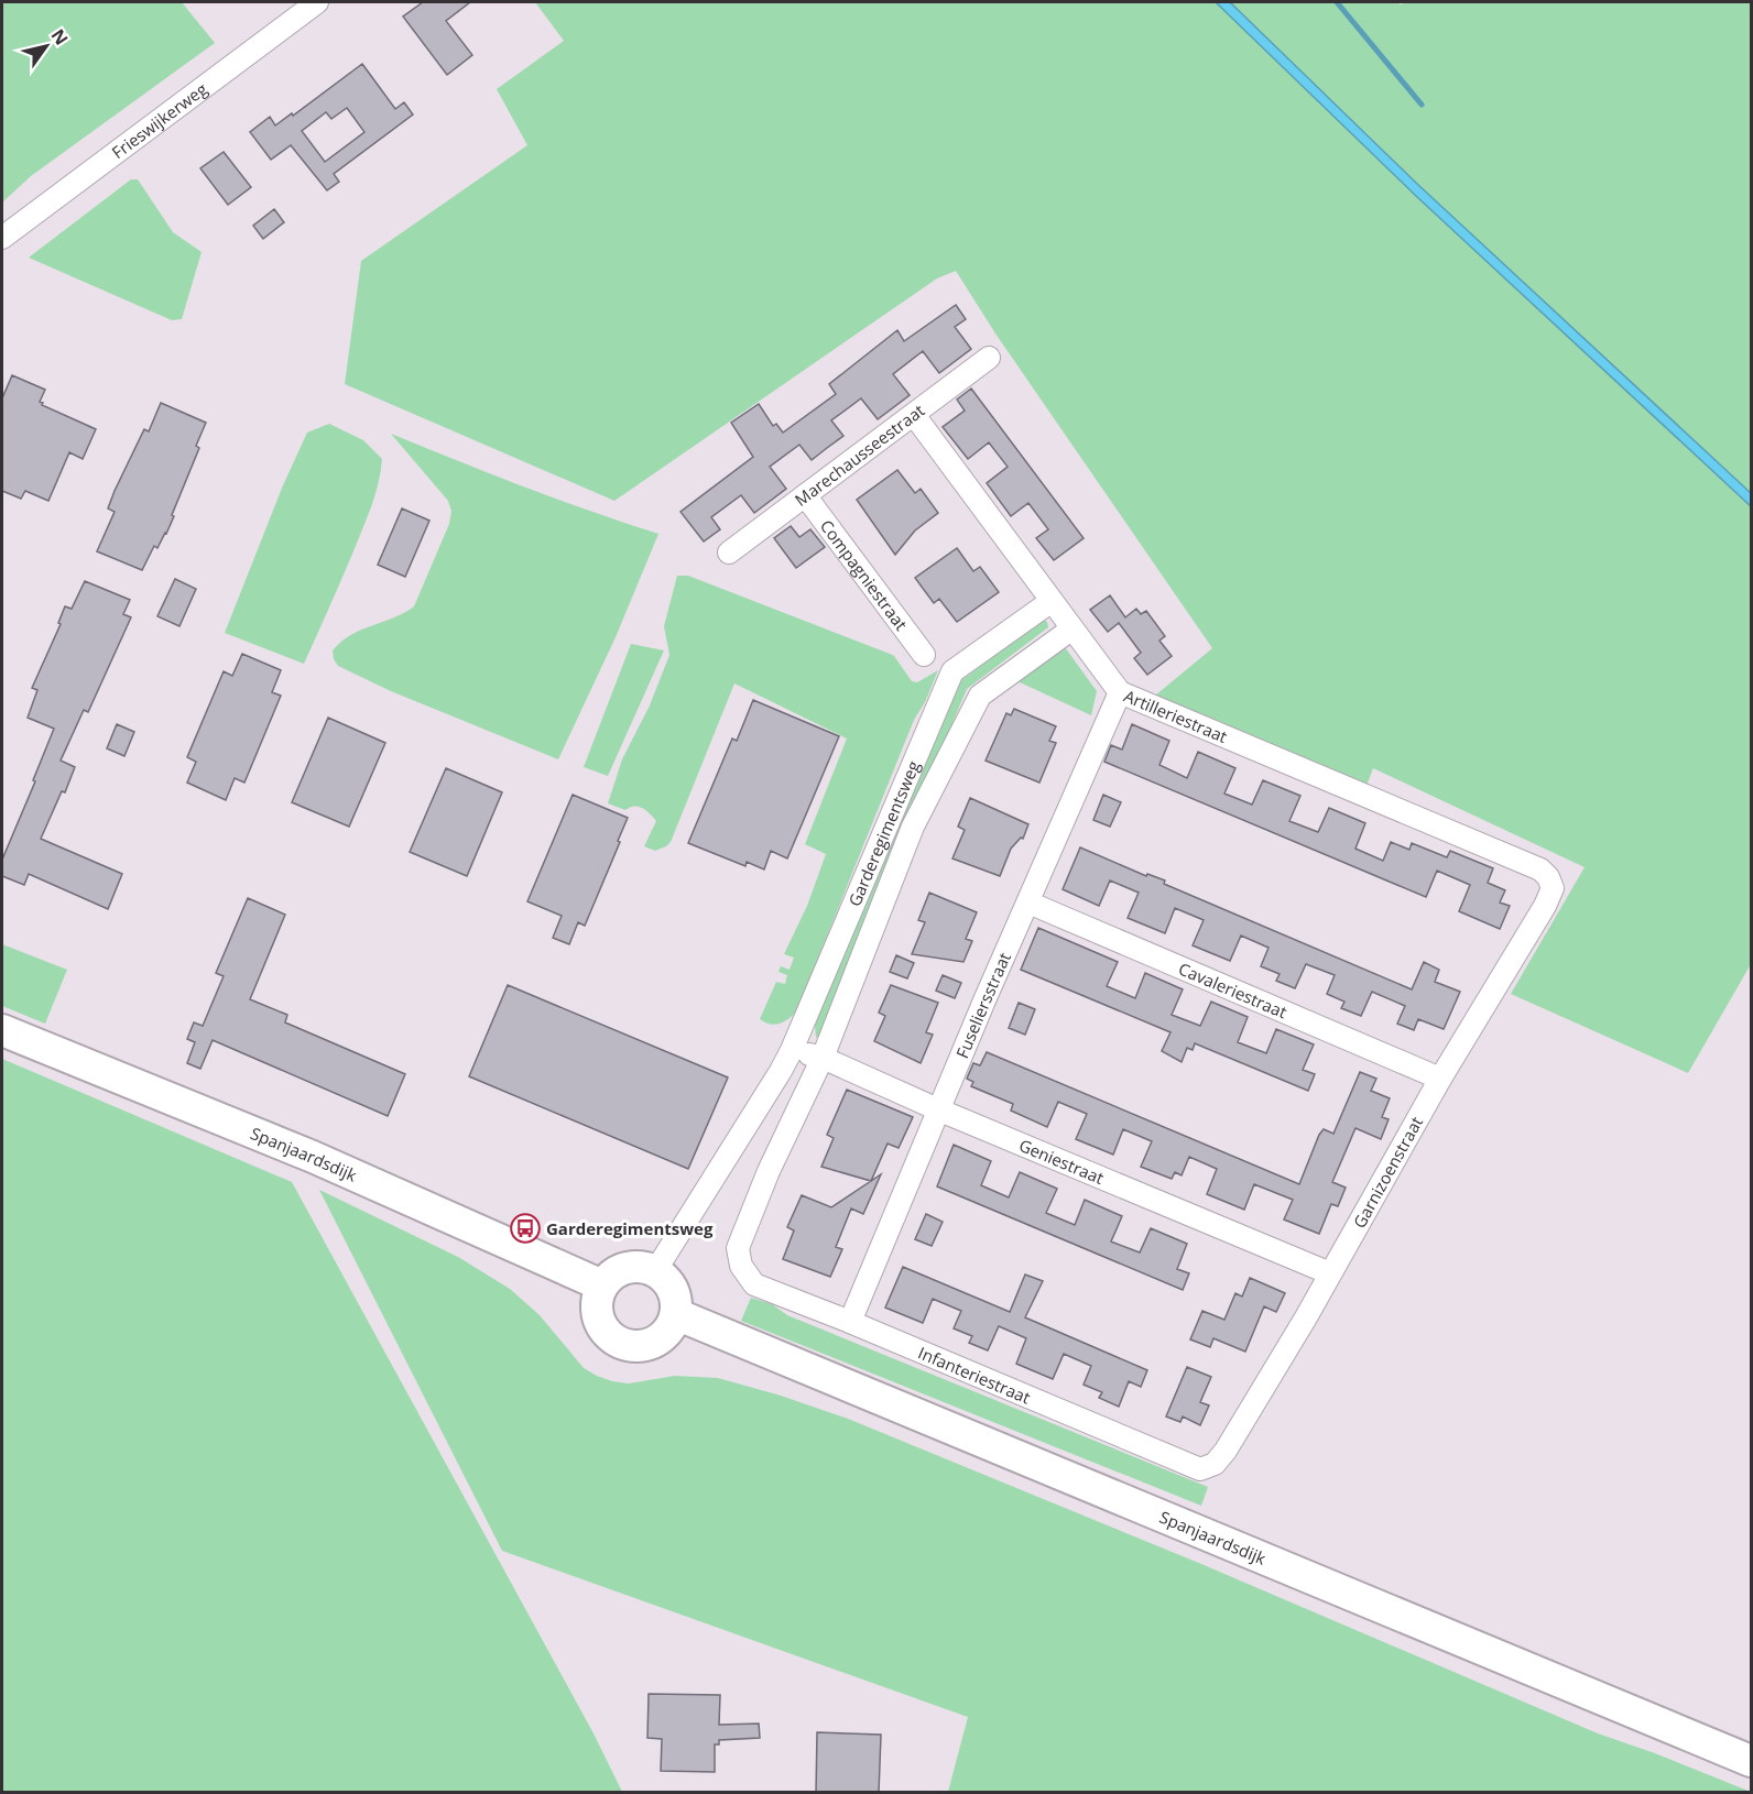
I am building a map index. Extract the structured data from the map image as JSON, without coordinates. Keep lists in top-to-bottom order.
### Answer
{
  "streets": {
    "street": [
      "Frieswijkerweg",
      "Marechausseestraat",
      "Compagniestraat",
      "Artilleriestraat",
      "Garderegimentsweg",
      "Cavaleriestraat",
      "Fuseliersstraat",
      "Spanjaardsdijk",
      "Geniestraat",
      "Garnizoenstraat",
      "Infanteriestraat"
    ]
  },
  "crossings": [
    ["Marechausseestraat", "Compagniestraat"],
    ["Marechausseestraat", "Artilleriestraat"],
    ["Artilleriestraat", "Garderegimentsweg"],
    ["Artilleriestraat", "Fuseliersstraat"],
    ["Artilleriestraat", "Garnizoenstraat"],
    ["Garderegimentsweg", "Spanjaardsdijk"],
    ["Garderegimentsweg", "Geniestraat"],
    ["Garderegimentsweg", "Infanteriestraat"],
    ["Cavaleriestraat", "Fuseliersstraat"],
    ["Cavaleriestraat", "Garnizoenstraat"],
    ["Fuseliersstraat", "Geniestraat"],
    ["Fuseliersstraat", "Infanteriestraat"],
    ["Geniestraat", "Garnizoenstraat"],
    ["Garnizoenstraat", "Infanteriestraat"]
  ],
  "places": {
    "bus stop": ["Garderegimentsweg"]
  },
  "north": "top right"
}
